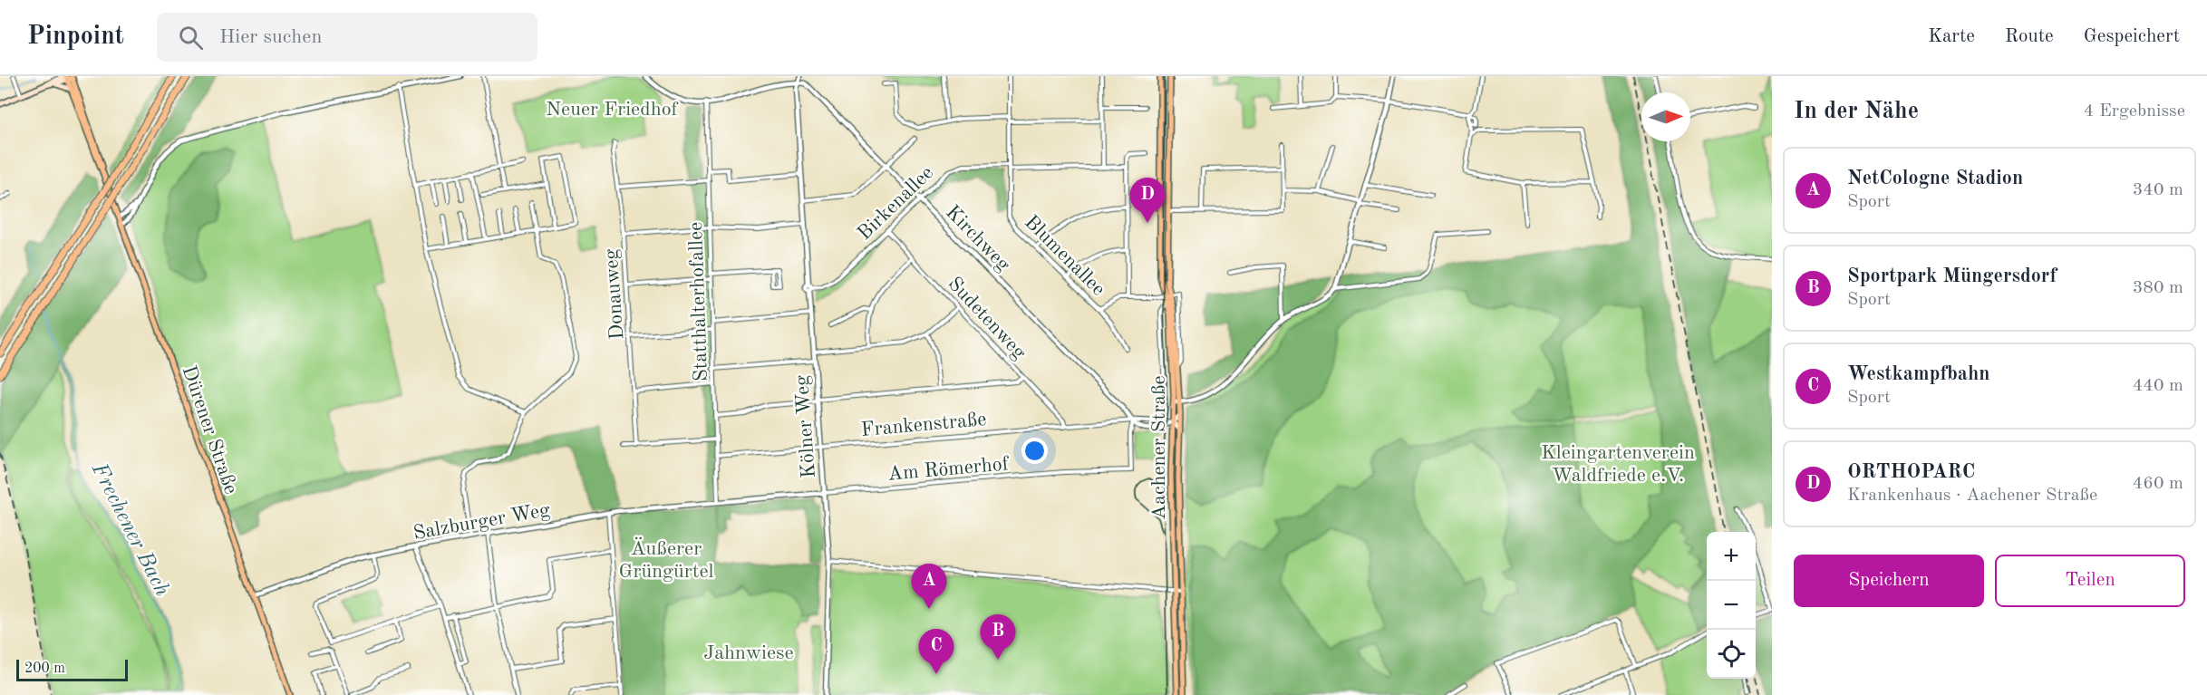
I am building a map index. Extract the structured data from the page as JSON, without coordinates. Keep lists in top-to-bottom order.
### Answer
{
  "streets": {
    "main road": ["Dürener Straße", "Aachener Straße"],
    "street": [
      "Birkenallee",
      "Kirchweg",
      "Blumenallee",
      "Donauweg",
      "Statthalterhofallee",
      "Sudetenweg",
      "Frankenstraße",
      "Kölner Weg",
      "Am Römerhof",
      "Salzburger Weg"
    ]
  },
  "crossings": [
    ["Birkenallee", "Kirchweg"],
    ["Birkenallee", "Blumenallee"],
    ["Birkenallee", "Sudetenweg"],
    ["Birkenallee", "Kölner Weg"],
    ["Kirchweg", "Frankenstraße"],
    ["Kirchweg", "Kölner Weg"],
    ["Kirchweg", "Am Römerhof"],
    ["Statthalterhofallee", "Frankenstraße"],
    ["Statthalterhofallee", "Am Römerhof"],
    ["Statthalterhofallee", "Salzburger Weg"],
    ["Sudetenweg", "Frankenstraße"],
    ["Frankenstraße", "Kölner Weg"],
    ["Frankenstraße", "Am Römerhof"],
    ["Kölner Weg", "Am Römerhof"],
    ["Dürener Straße", "Salzburger Weg"],
    ["Am Römerhof", "Salzburger Weg"]
  ],
  "water": ["Frechener Bach"],
  "parks": [
    "Neuer Friedhof",
    "Kleingartenverein Waldfriede e.V.",
    "Äußerer Grüngürtel",
    "Jahnwiese"
  ],
  "scale_bar": "200 m",
  "north": "right",
  "page": {
    "header": "Pinpoint",
    "search": "Hier suchen",
    "nav": ["Karte", "Route", "Gespeichert"],
    "heading": ["In der Nähe", "4 Ergebnisse"],
    "list": [
      {
        "mark": "A",
        "name": "NetCologne Stadion",
        "note": "Sport",
        "value": "340 m"
      },
      {
        "mark": "B",
        "name": "Sportpark Müngersdorf",
        "note": "Sport",
        "value": "380 m"
      },
      {
        "mark": "C",
        "name": "Westkampfbahn",
        "note": "Sport",
        "value": "440 m"
      },
      {
        "mark": "D",
        "name": "ORTHOPARC",
        "note": "Krankenhaus · Aachener Straße",
        "value": "460 m"
      }
    ],
    "pins": [
      "D",
      "A",
      "B",
      "C"
    ],
    "map_buttons": ["+", "−"],
    "buttons": ["Speichern", "Teilen"],
    "scale": "200 m"
  }
}
